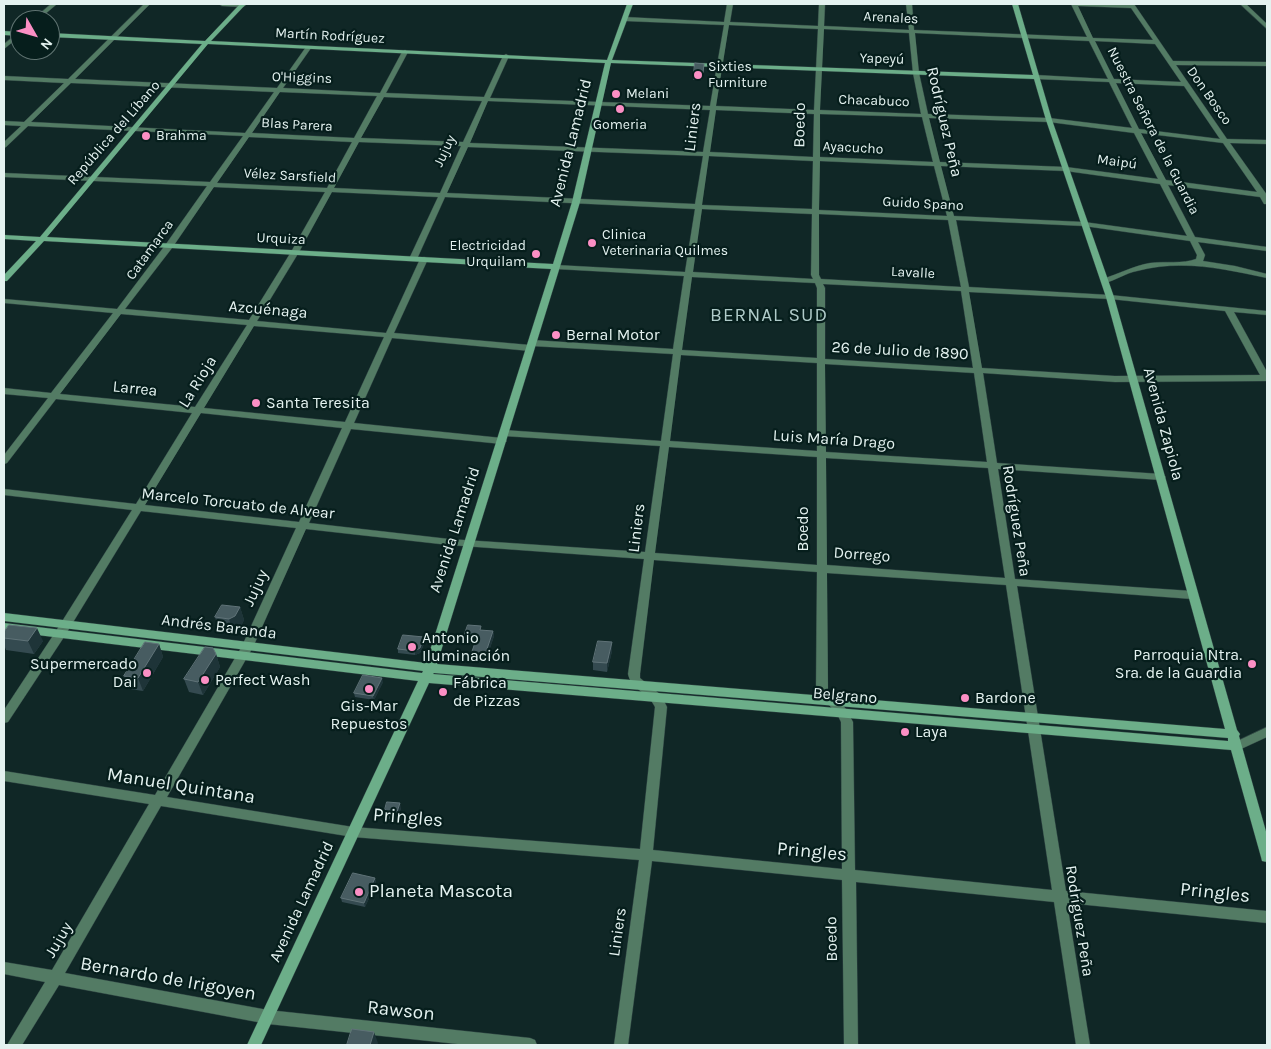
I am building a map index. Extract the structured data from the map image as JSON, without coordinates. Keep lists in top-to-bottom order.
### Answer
{
  "streets": {
    "street": [
      "Arenales",
      "Martín Rodríguez",
      "Yapeyú",
      "O'Higgins",
      "Don Bosco",
      "Chacabuco",
      "Rodríguez Peña",
      "Blas Parera",
      "Boedo",
      "Liniers",
      "Nuestra Señora de la Guardia",
      "República del Líbano",
      "Avenida Lamadrid",
      "Ayacucho",
      "Jujuy",
      "Maipú",
      "Vélez Sarsfield",
      "Guido Spano",
      "Urquiza",
      "Catamarca",
      "Lavalle",
      "Azcuénaga",
      "26 de Julio de 1890",
      "La Rioja",
      "Larrea",
      "Avenida Zapiola",
      "Luis María Drago",
      "Marcelo Torcuato de Alvear",
      "Dorrego",
      "Andrés Baranda",
      "Belgrano",
      "Manuel Quintana",
      "Pringles",
      "Bernardo de Irigoyen",
      "Rawson"
    ]
  },
  "crossings": [
    ["Arenales", "Don Bosco"],
    ["Arenales", "Rodríguez Peña"],
    ["Arenales", "Boedo"],
    ["Arenales", "Liniers"],
    ["Arenales", "Nuestra Señora de la Guardia"],
    ["Arenales", "Avenida Lamadrid"],
    ["Arenales", "Avenida Zapiola"],
    ["Martín Rodríguez", "Yapeyú"],
    ["Martín Rodríguez", "República del Líbano"],
    ["Martín Rodríguez", "Avenida Lamadrid"],
    ["Martín Rodríguez", "Jujuy"],
    ["Martín Rodríguez", "Catamarca"],
    ["Martín Rodríguez", "La Rioja"],
    ["Yapeyú", "Don Bosco"],
    ["Yapeyú", "Rodríguez Peña"],
    ["Yapeyú", "Boedo"],
    ["Yapeyú", "Liniers"],
    ["Yapeyú", "Nuestra Señora de la Guardia"],
    ["Yapeyú", "Avenida Lamadrid"],
    ["Yapeyú", "Avenida Zapiola"],
    ["O'Higgins", "Chacabuco"],
    ["O'Higgins", "República del Líbano"],
    ["O'Higgins", "Avenida Lamadrid"],
    ["O'Higgins", "Jujuy"],
    ["O'Higgins", "Catamarca"],
    ["O'Higgins", "La Rioja"],
    ["Don Bosco", "Chacabuco"],
    ["Don Bosco", "Maipú"],
    ["Chacabuco", "Rodríguez Peña"],
    ["Chacabuco", "Boedo"],
    ["Chacabuco", "Liniers"],
    ["Chacabuco", "Nuestra Señora de la Guardia"],
    ["Chacabuco", "Avenida Lamadrid"],
    ["Chacabuco", "Avenida Zapiola"],
    ["Rodríguez Peña", "Ayacucho"],
    ["Rodríguez Peña", "Guido Spano"],
    ["Rodríguez Peña", "Lavalle"],
    ["Rodríguez Peña", "26 de Julio de 1890"],
    ["Rodríguez Peña", "Luis María Drago"],
    ["Rodríguez Peña", "Dorrego"],
    ["Rodríguez Peña", "Belgrano"],
    ["Rodríguez Peña", "Pringles"],
    ["Blas Parera", "República del Líbano"],
    ["Blas Parera", "Avenida Lamadrid"],
    ["Blas Parera", "Ayacucho"],
    ["Blas Parera", "Jujuy"],
    ["Blas Parera", "Catamarca"],
    ["Blas Parera", "La Rioja"],
    ["Boedo", "Ayacucho"],
    ["Boedo", "Guido Spano"],
    ["Boedo", "Lavalle"],
    ["Boedo", "26 de Julio de 1890"],
    ["Boedo", "Luis María Drago"],
    ["Boedo", "Dorrego"],
    ["Boedo", "Belgrano"],
    ["Boedo", "Pringles"],
    ["Liniers", "Ayacucho"],
    ["Liniers", "Guido Spano"],
    ["Liniers", "Lavalle"],
    ["Liniers", "26 de Julio de 1890"],
    ["Liniers", "Luis María Drago"],
    ["Liniers", "Dorrego"],
    ["Liniers", "Belgrano"],
    ["Liniers", "Pringles"],
    ["Nuestra Señora de la Guardia", "Maipú"],
    ["Nuestra Señora de la Guardia", "Guido Spano"],
    ["República del Líbano", "Vélez Sarsfield"],
    ["República del Líbano", "Urquiza"],
    ["Avenida Lamadrid", "Ayacucho"],
    ["Avenida Lamadrid", "Vélez Sarsfield"],
    ["Avenida Lamadrid", "Guido Spano"],
    ["Avenida Lamadrid", "Urquiza"],
    ["Avenida Lamadrid", "Lavalle"],
    ["Avenida Lamadrid", "Azcuénaga"],
    ["Avenida Lamadrid", "26 de Julio de 1890"],
    ["Avenida Lamadrid", "Larrea"],
    ["Avenida Lamadrid", "Luis María Drago"],
    ["Avenida Lamadrid", "Marcelo Torcuato de Alvear"],
    ["Avenida Lamadrid", "Dorrego"],
    ["Avenida Lamadrid", "Andrés Baranda"],
    ["Avenida Lamadrid", "Belgrano"],
    ["Avenida Lamadrid", "Manuel Quintana"],
    ["Avenida Lamadrid", "Pringles"],
    ["Avenida Lamadrid", "Bernardo de Irigoyen"],
    ["Avenida Lamadrid", "Rawson"],
    ["Ayacucho", "Maipú"],
    ["Jujuy", "Vélez Sarsfield"],
    ["Jujuy", "Urquiza"],
    ["Jujuy", "Azcuénaga"],
    ["Jujuy", "Larrea"],
    ["Jujuy", "Marcelo Torcuato de Alvear"],
    ["Jujuy", "Andrés Baranda"],
    ["Jujuy", "Manuel Quintana"],
    ["Jujuy", "Bernardo de Irigoyen"],
    ["Maipú", "Avenida Zapiola"],
    ["Vélez Sarsfield", "Guido Spano"],
    ["Vélez Sarsfield", "Catamarca"],
    ["Vélez Sarsfield", "La Rioja"],
    ["Guido Spano", "Avenida Zapiola"],
    ["Urquiza", "Catamarca"],
    ["Urquiza", "Lavalle"],
    ["Urquiza", "La Rioja"],
    ["Catamarca", "Azcuénaga"],
    ["Catamarca", "Larrea"],
    ["Lavalle", "Avenida Zapiola"],
    ["Azcuénaga", "26 de Julio de 1890"],
    ["Azcuénaga", "La Rioja"],
    ["26 de Julio de 1890", "Avenida Zapiola"],
    ["La Rioja", "Larrea"],
    ["La Rioja", "Marcelo Torcuato de Alvear"],
    ["La Rioja", "Andrés Baranda"],
    ["Larrea", "Luis María Drago"],
    ["Avenida Zapiola", "Luis María Drago"],
    ["Avenida Zapiola", "Dorrego"],
    ["Avenida Zapiola", "Belgrano"],
    ["Marcelo Torcuato de Alvear", "Dorrego"],
    ["Andrés Baranda", "Belgrano"],
    ["Manuel Quintana", "Pringles"],
    ["Bernardo de Irigoyen", "Rawson"]
  ],
  "districts": ["BERNAL SUD"],
  "places": [
    "Sixties Furniture",
    "Melani",
    "Gomeria",
    "Brahma",
    "Clinica Veterinaria Quilmes",
    "Electricidad Urquilam",
    "Bernal Motor",
    "Santa Teresita",
    "Antonio Iluminación",
    "Parroquia Ntra. Sra. de la Guardia",
    "Supermercado Dai",
    "Perfect Wash",
    "Gis-Mar Repuestos",
    "Fábrica de Pizzas",
    "Bardone",
    "Laya",
    "Planeta Mascota"
  ],
  "north": "bottom right"
}
